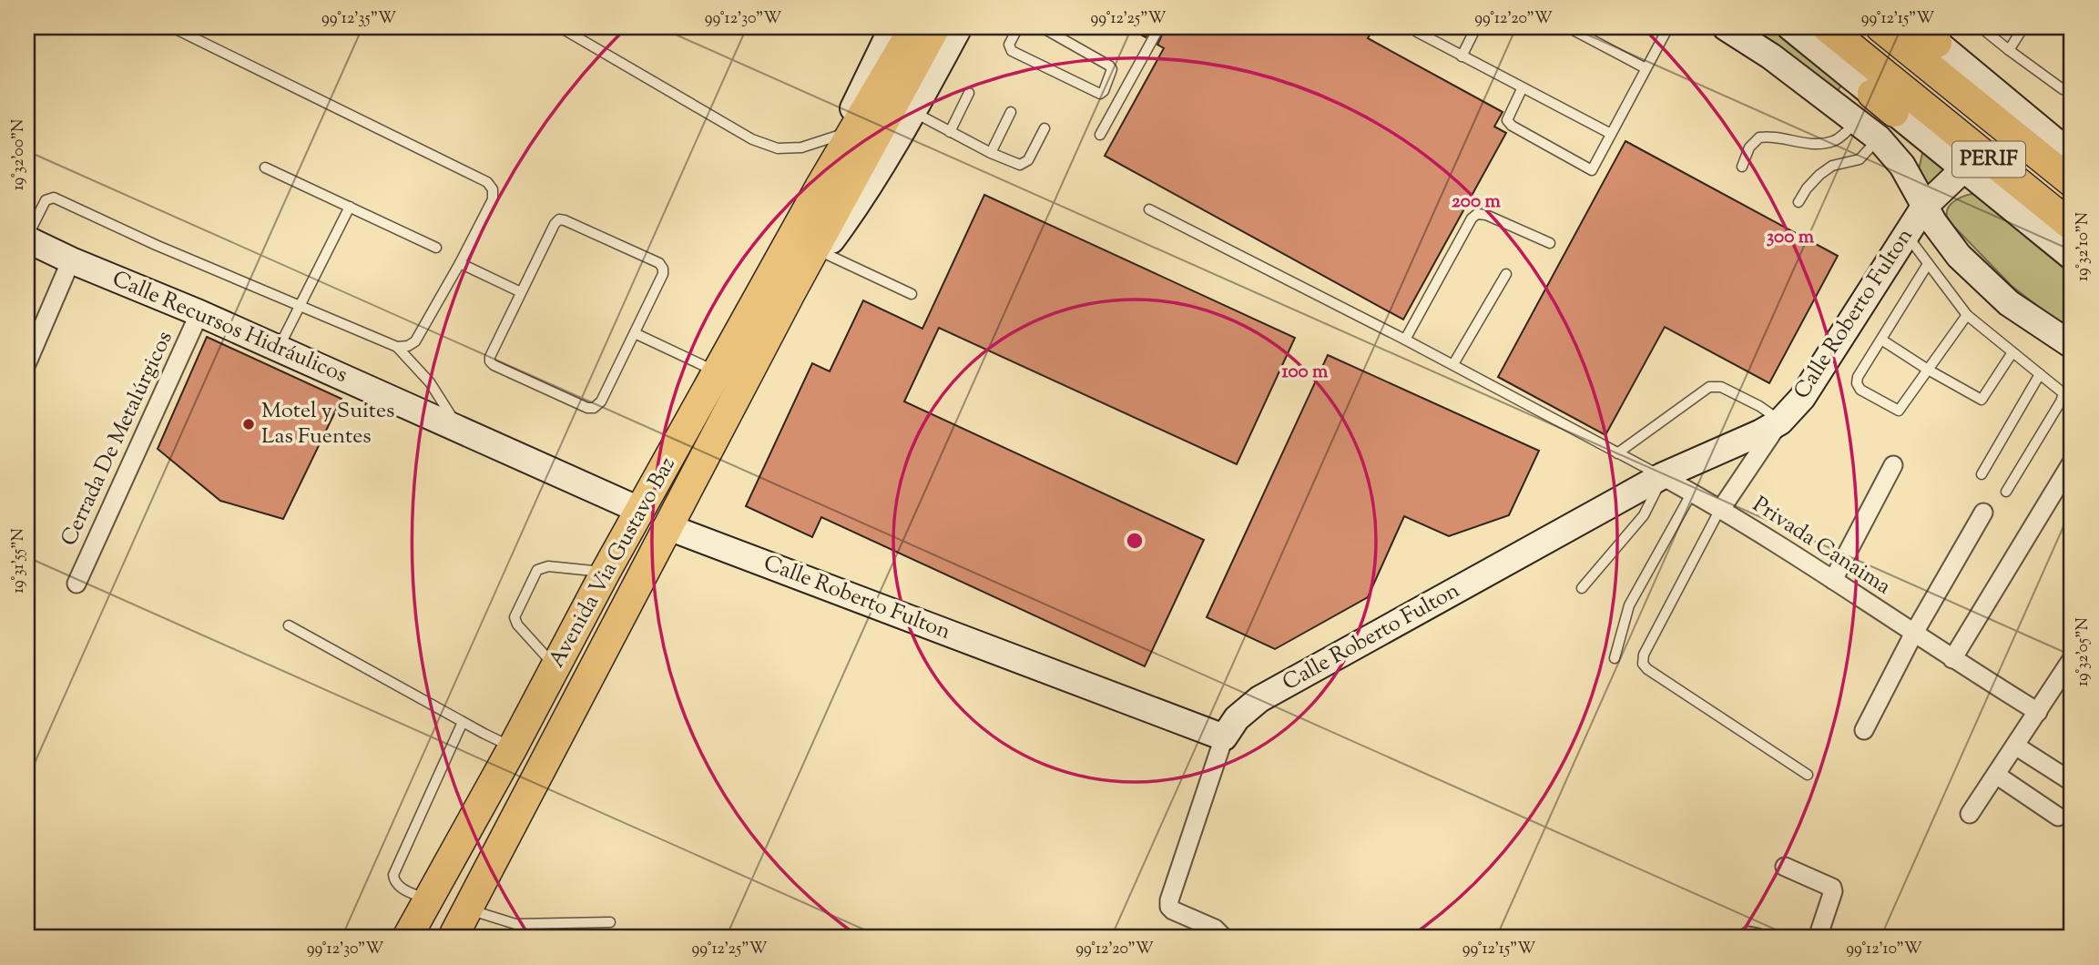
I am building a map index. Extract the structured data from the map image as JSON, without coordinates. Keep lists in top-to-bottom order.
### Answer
{
  "streets": {
    "main road": [
      "PERIF",
      "Calle Roberto Fulton",
      "Calle Recursos Hidráulicos",
      "Avenida Via Gustavo Baz"
    ],
    "street": ["Cerrada De Metalúrgicos", "Privada Canaima"]
  },
  "crossings": [
    ["Calle Roberto Fulton", "Privada Canaima"],
    ["Calle Roberto Fulton", "Avenida Via Gustavo Baz"],
    ["Calle Recursos Hidráulicos", "Cerrada De Metalúrgicos"],
    ["Calle Recursos Hidráulicos", "Avenida Via Gustavo Baz"]
  ],
  "places": ["Motel y Suites Las Fuentes"],
  "coordinates": [
    "99°12'35\"W",
    "99°12'30\"W",
    "99°12'25\"W",
    "99°12'20\"W",
    "99°12'15\"W",
    "19°32'00\"N",
    "19°32'10\"N",
    "19°31'55\"N",
    "19°32'05\"N",
    "99°12'10\"W"
  ],
  "rings": ["200 m", "300 m", "100 m"]
}
